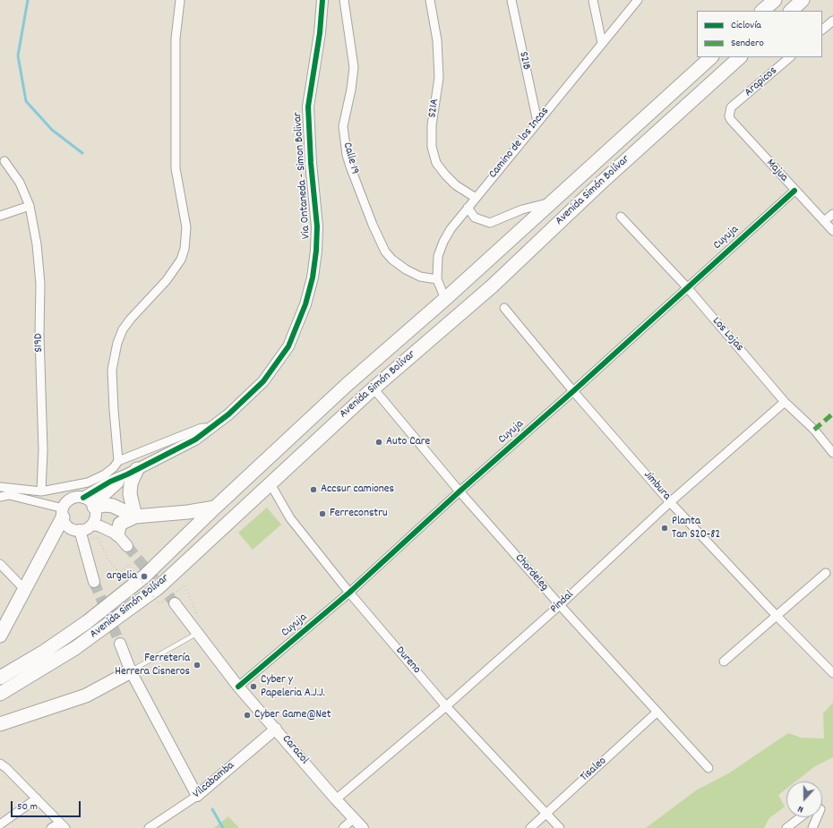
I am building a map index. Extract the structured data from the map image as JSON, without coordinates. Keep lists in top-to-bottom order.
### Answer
{
  "streets": {
    "highway": ["Avenida Simón Bolívar"],
    "street": [
      "S21B",
      "Arapicos",
      "S21A",
      "Camino de los Incas",
      "Calle 19",
      "Majua",
      "Via Ontaneda - Simon Bolivar",
      "Cuyuja",
      "Los Lojas",
      "S19D",
      "Jimbura",
      "Chordeleg",
      "Pindal",
      "Dureno",
      "Caracol",
      "Tisaleo",
      "Vilcabamba"
    ]
  },
  "crossings": [
    ["S21B", "Camino de los Incas"],
    ["Arapicos", "Majua"],
    ["S21A", "Camino de los Incas"],
    ["Camino de los Incas", "Calle 19"],
    ["Camino de los Incas", "Avenida Simón Bolívar"],
    ["Majua", "Cuyuja"],
    ["Avenida Simón Bolívar", "Chordeleg"],
    ["Avenida Simón Bolívar", "Dureno"],
    ["Cuyuja", "Los Lojas"],
    ["Cuyuja", "Jimbura"],
    ["Cuyuja", "Chordeleg"],
    ["Cuyuja", "Dureno"],
    ["Cuyuja", "Caracol"],
    ["Los Lojas", "Pindal"],
    ["Jimbura", "Pindal"],
    ["Chordeleg", "Pindal"],
    ["Chordeleg", "Tisaleo"],
    ["Pindal", "Dureno"],
    ["Pindal", "Caracol"],
    ["Dureno", "Tisaleo"],
    ["Caracol", "Vilcabamba"]
  ],
  "places": [
    "Auto Care",
    "Accsur camiones",
    "Ferreconstru",
    "Planta Tan S20-82",
    "argelia",
    "Ferretería Herrera Cisneros",
    "Cyber y Papeleria A.J.J.",
    "Cyber Game@Net"
  ],
  "legend": ["Ciclovía", "Sendero"],
  "scale_bar": "50 m",
  "north": "bottom"
}
